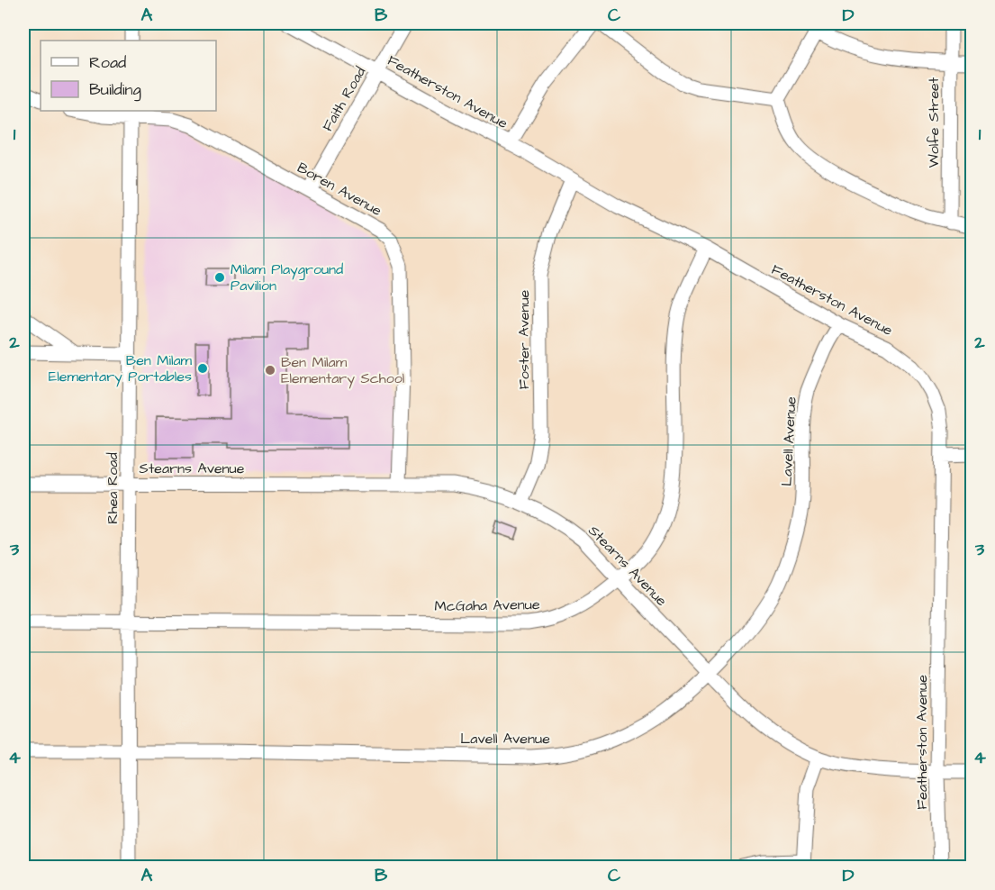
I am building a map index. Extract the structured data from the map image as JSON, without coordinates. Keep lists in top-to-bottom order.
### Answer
{
  "streets": {
    "street": [
      "Featherston Avenue",
      "Faith Road",
      "Wolfe Street",
      "Boren Avenue",
      "Foster Avenue",
      "Lavell Avenue",
      "Stearns Avenue",
      "Rhea Road",
      "McGaha Avenue"
    ]
  },
  "crossings": [
    ["Featherston Avenue", "Faith Road"],
    ["Featherston Avenue", "Foster Avenue"],
    ["Featherston Avenue", "Lavell Avenue"],
    ["Featherston Avenue", "Stearns Avenue"],
    ["Featherston Avenue", "McGaha Avenue"],
    ["Faith Road", "Boren Avenue"],
    ["Boren Avenue", "Stearns Avenue"],
    ["Boren Avenue", "Rhea Road"],
    ["Foster Avenue", "Stearns Avenue"],
    ["Lavell Avenue", "Stearns Avenue"],
    ["Lavell Avenue", "Rhea Road"],
    ["Stearns Avenue", "Rhea Road"],
    ["Stearns Avenue", "McGaha Avenue"],
    ["Rhea Road", "McGaha Avenue"]
  ],
  "places": ["Milam Playground Pavilion", "Ben Milam Elementary Portables", "Ben Milam Elementary School"],
  "legend": ["Road", "Building"],
  "grid": {
    "columns": [
      "A",
      "B",
      "C",
      "D"
    ],
    "rows": [
      "1",
      "2",
      "3",
      "4"
    ]
  }
}
